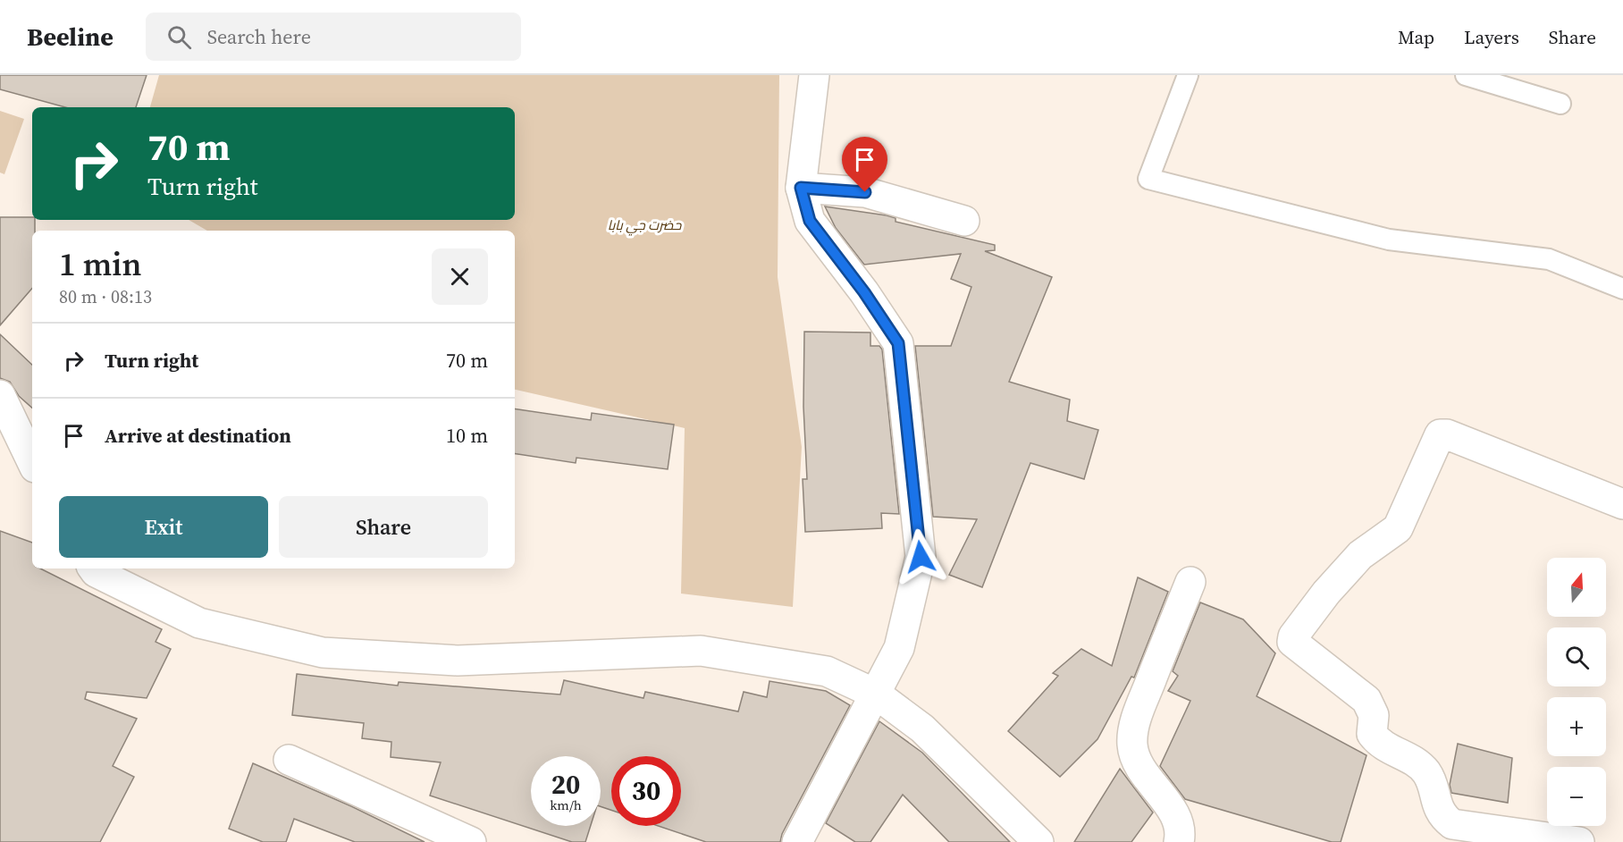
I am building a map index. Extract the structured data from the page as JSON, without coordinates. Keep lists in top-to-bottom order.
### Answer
{
  "parks": ["حضرت جي بابا"],
  "north": "top",
  "page": {
    "header": "Beeline",
    "search": "Search here",
    "nav": ["Map", "Layers", "Share"],
    "turn": ["70 m", "Turn right"],
    "heading": ["1 min", "80 m · 08:13"],
    "list": [
      {
        "name": "Turn right",
        "value": "70 m"
      },
      {
        "name": "Arrive at destination",
        "value": "10 m"
      }
    ],
    "buttons": ["Exit", "Share"],
    "map_buttons": ["+", "−"],
    "speed": "20 km/h",
    "limit": "30"
  }
}
